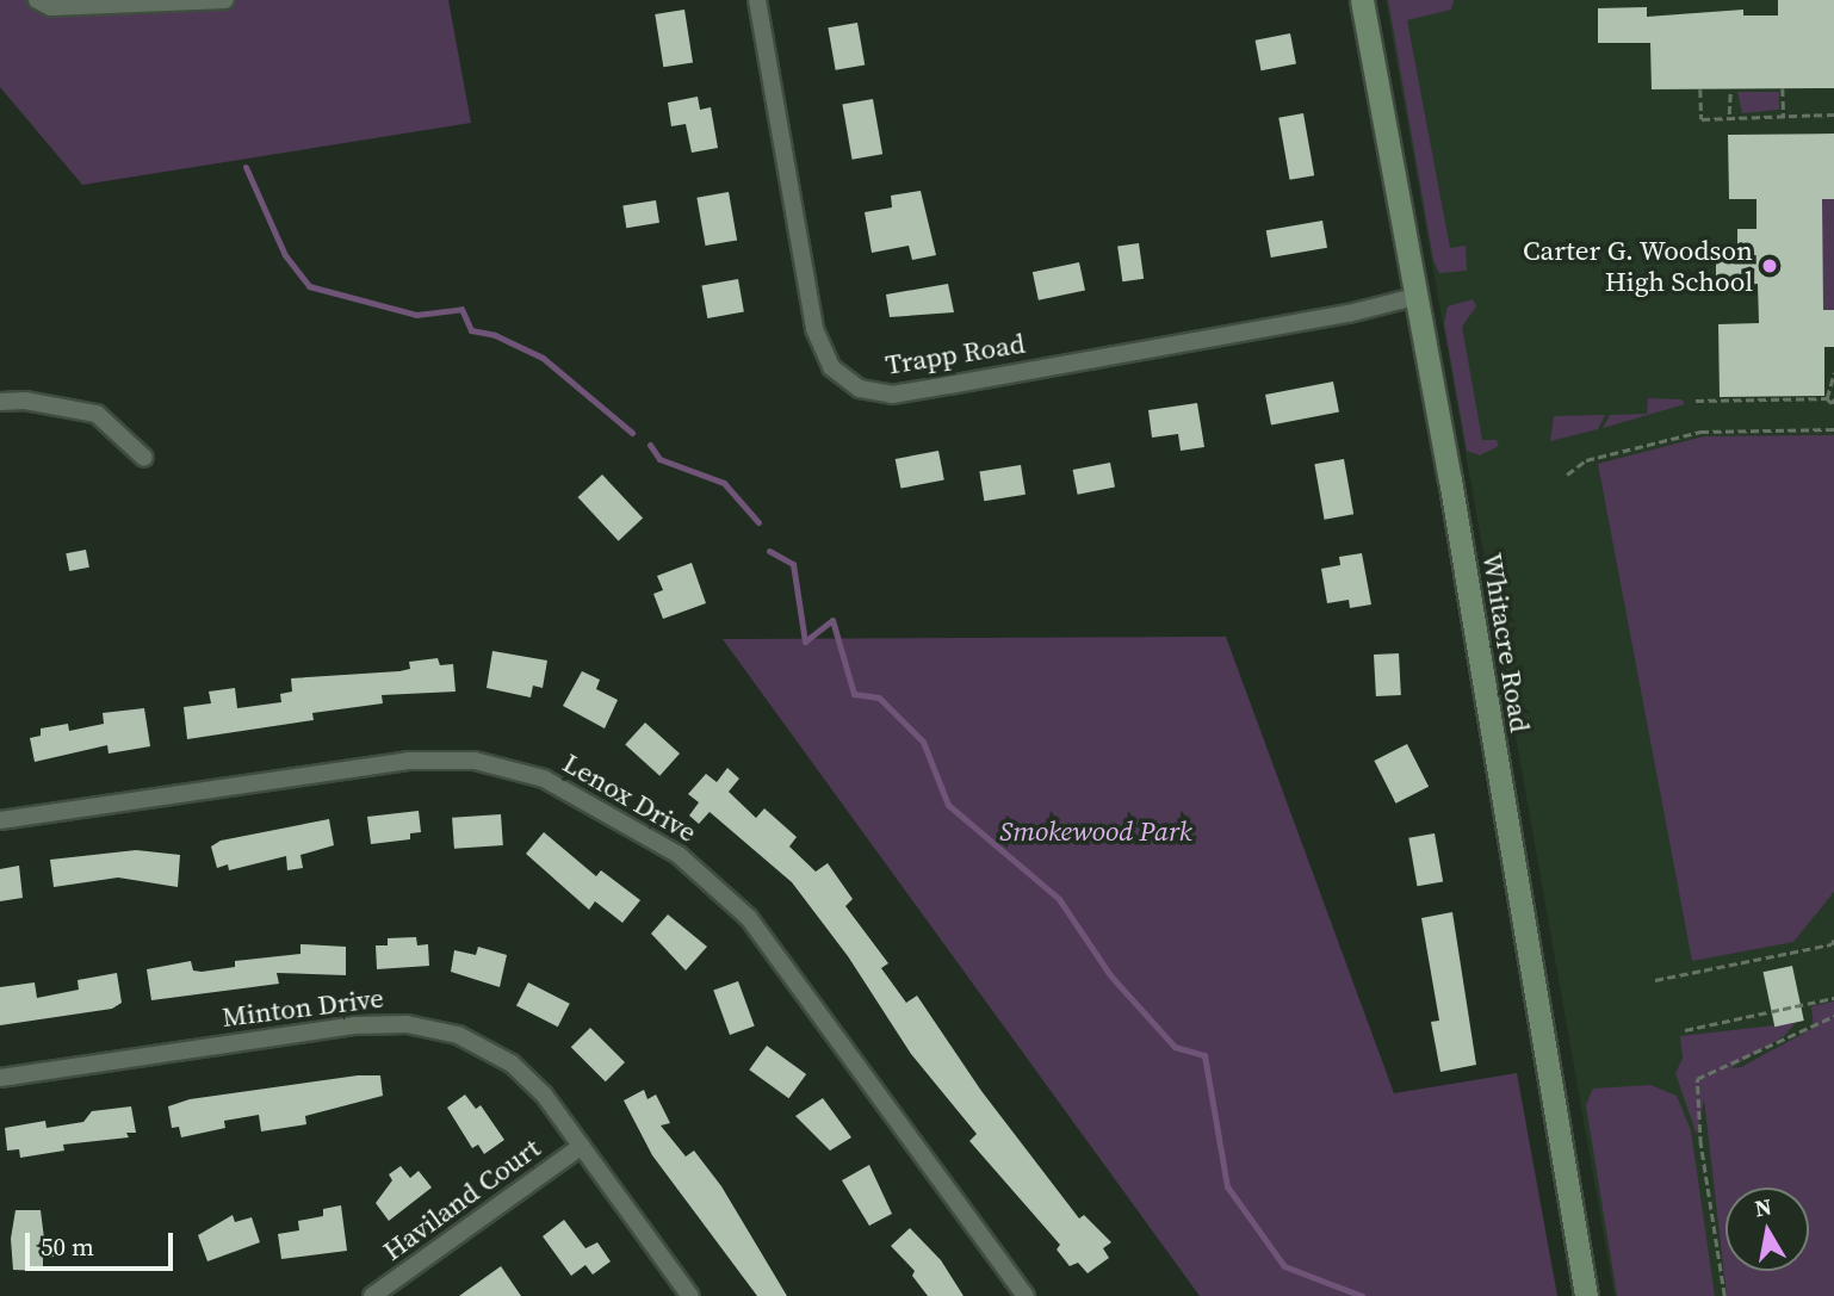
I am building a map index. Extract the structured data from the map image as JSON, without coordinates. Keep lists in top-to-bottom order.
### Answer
{
  "streets": {
    "street": [
      "Trapp Road",
      "Whitacre Road",
      "Lenox Drive",
      "Minton Drive",
      "Haviland Court"
    ]
  },
  "crossings": [
    ["Trapp Road", "Whitacre Road"],
    ["Minton Drive", "Haviland Court"]
  ],
  "parks": ["Smokewood Park"],
  "places": ["Carter G. Woodson High School"],
  "scale_bar": "50 m",
  "north": "top"
}
